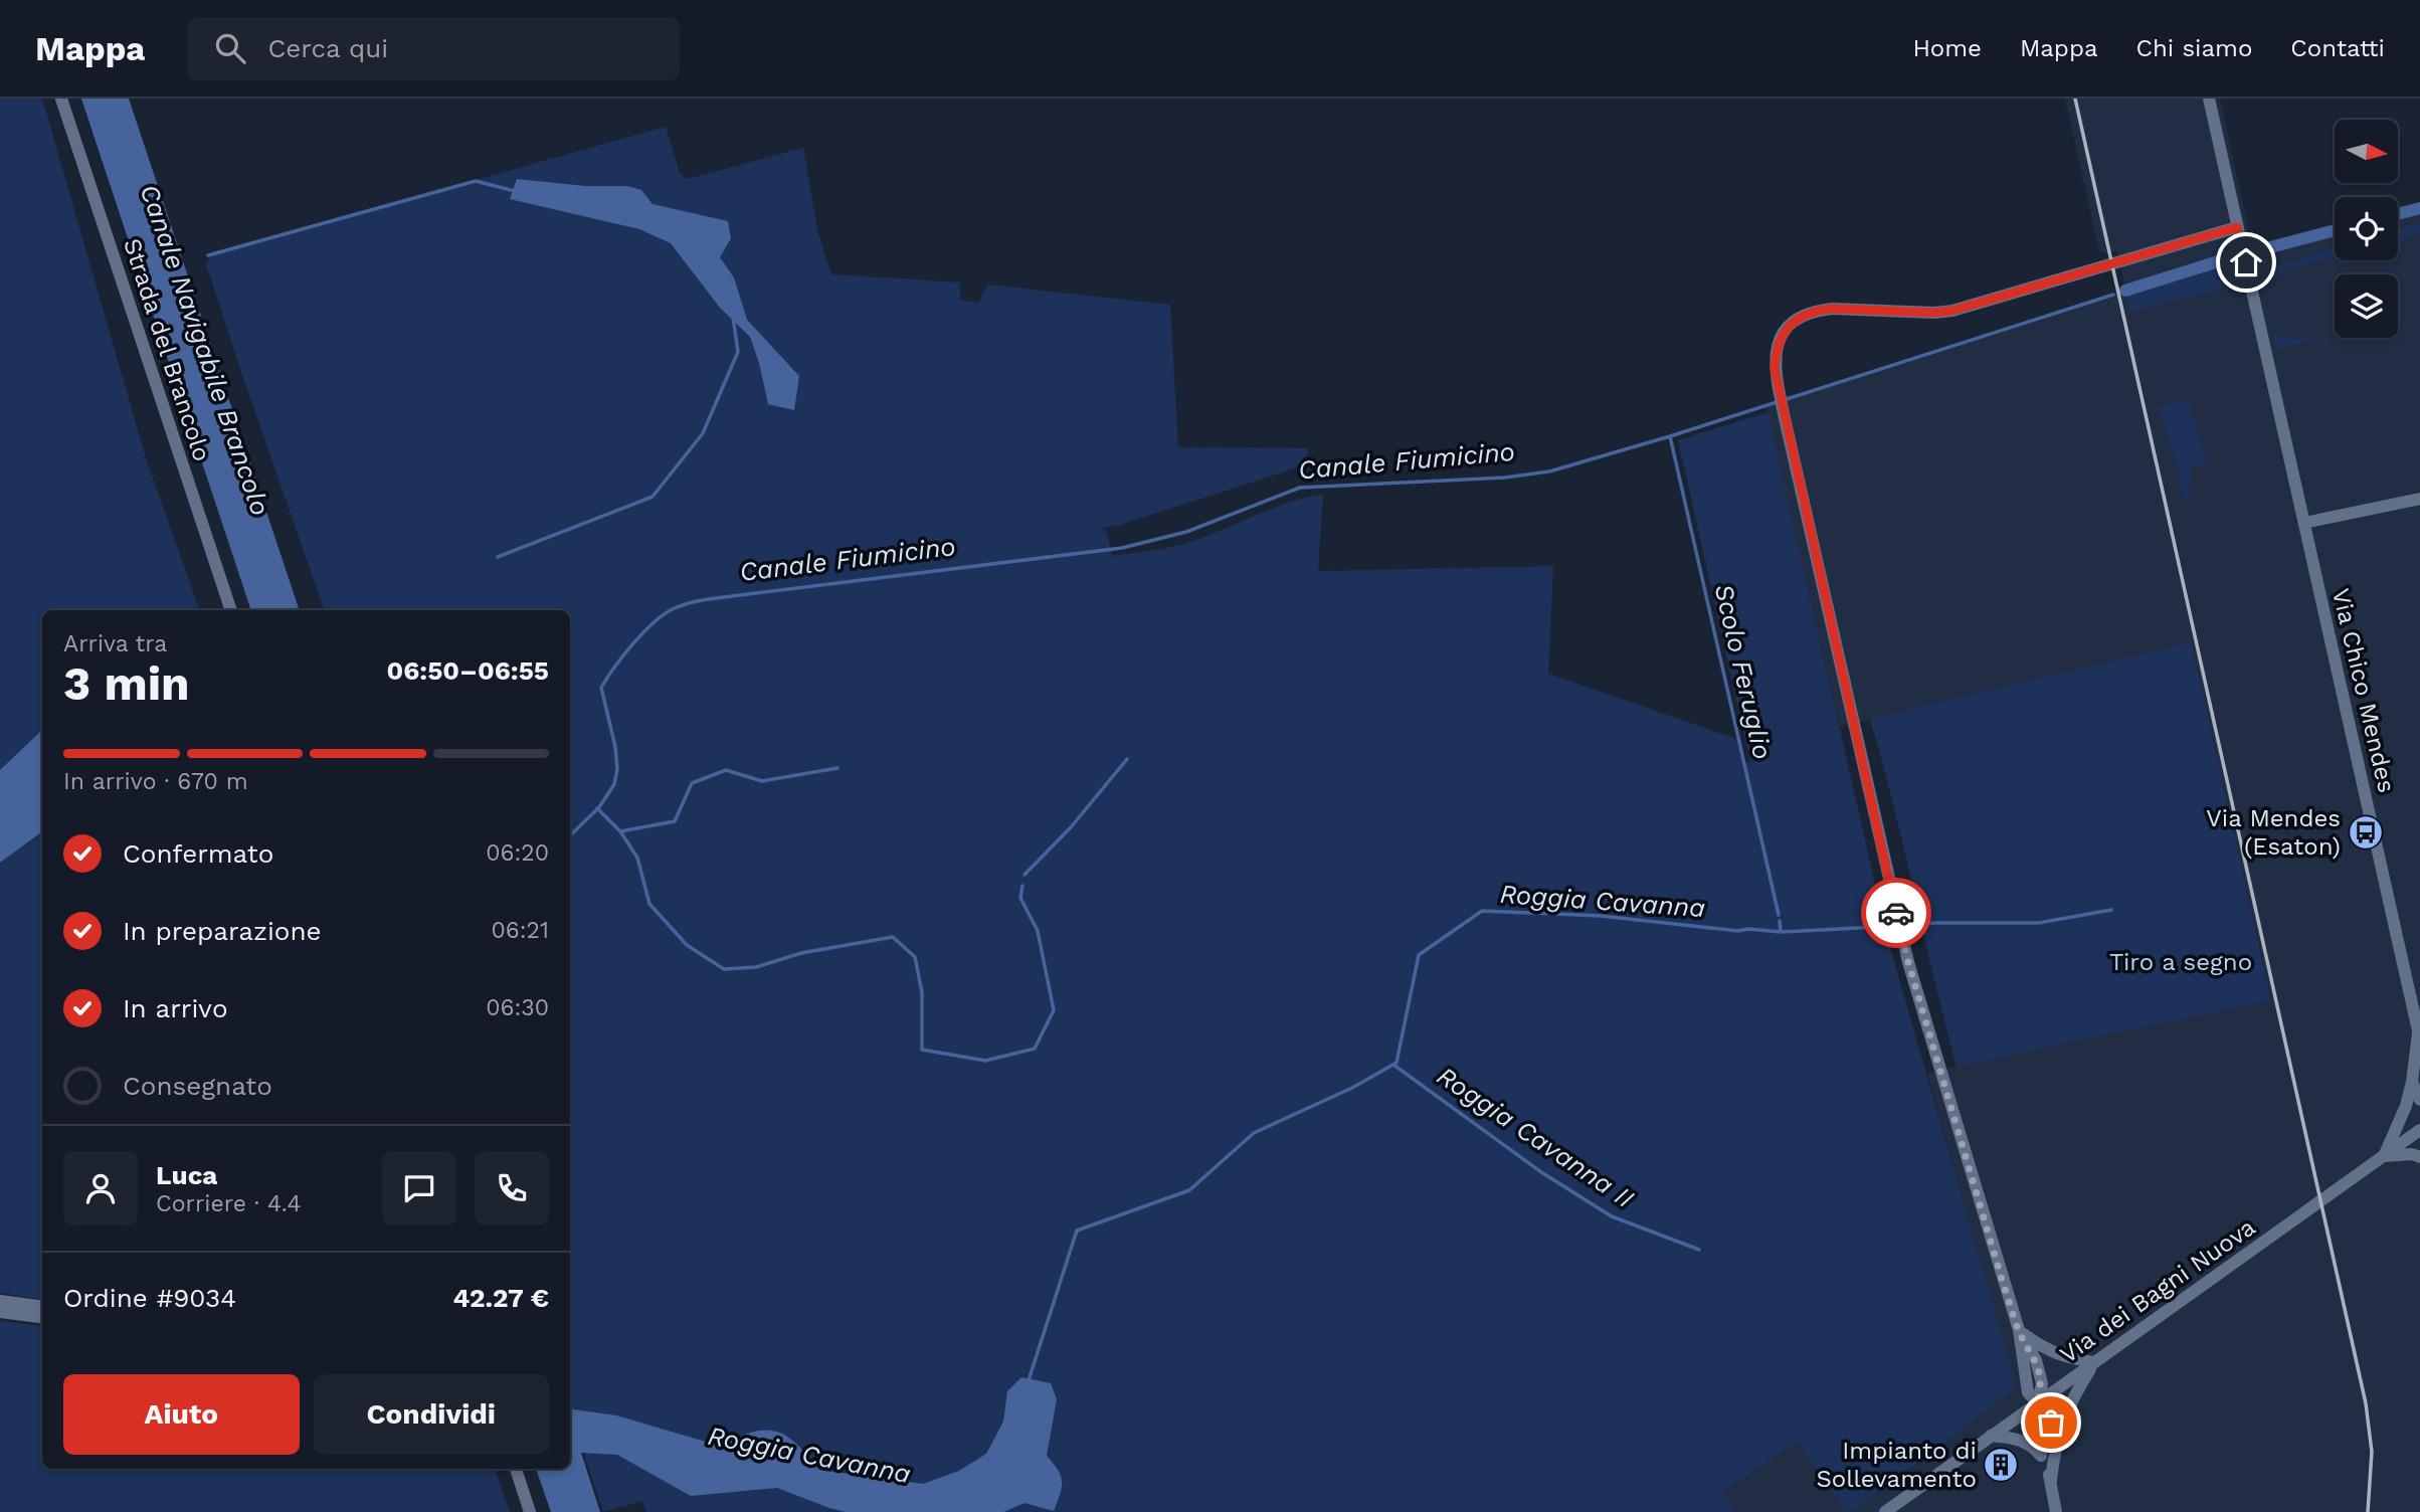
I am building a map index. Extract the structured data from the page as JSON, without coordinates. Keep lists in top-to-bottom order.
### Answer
{
  "streets": {
    "street": ["Strada del Brancolo", "Via Chico Mendes", "Via dei Bagni Nuova"]
  },
  "crossings": [
    ["Via Chico Mendes", "Via dei Bagni Nuova"]
  ],
  "water": [
    "Canale Navigabile Brancolo",
    "Canale Fiumicino",
    "Scolo Feruglio",
    "Roggia Cavanna",
    "Roggia Cavanna II"
  ],
  "parks": ["Tiro a segno"],
  "places": {
    "bus stop": ["Via Mendes (Esaton)"],
    "building": ["Impianto di Sollevamento"]
  },
  "north": "right",
  "page": {
    "header": "Mappa",
    "search": "Cerca qui",
    "nav": [
      "Home",
      "Mappa",
      "Chi siamo",
      "Contatti"
    ],
    "heading": ["3 min", "Arriva tra", "06:50–06:55"],
    "panel": [
      "Luca",
      "Corriere · 4.4",
      "Ordine #9034",
      "42.27 €"
    ],
    "bar": "In arrivo · 670 m",
    "list": [
      ["Confermato", "06:20"],
      ["In preparazione", "06:21"],
      ["In arrivo", "06:30"],
      "Consegnato"
    ],
    "buttons": ["Aiuto", "Condividi"]
  }
}
